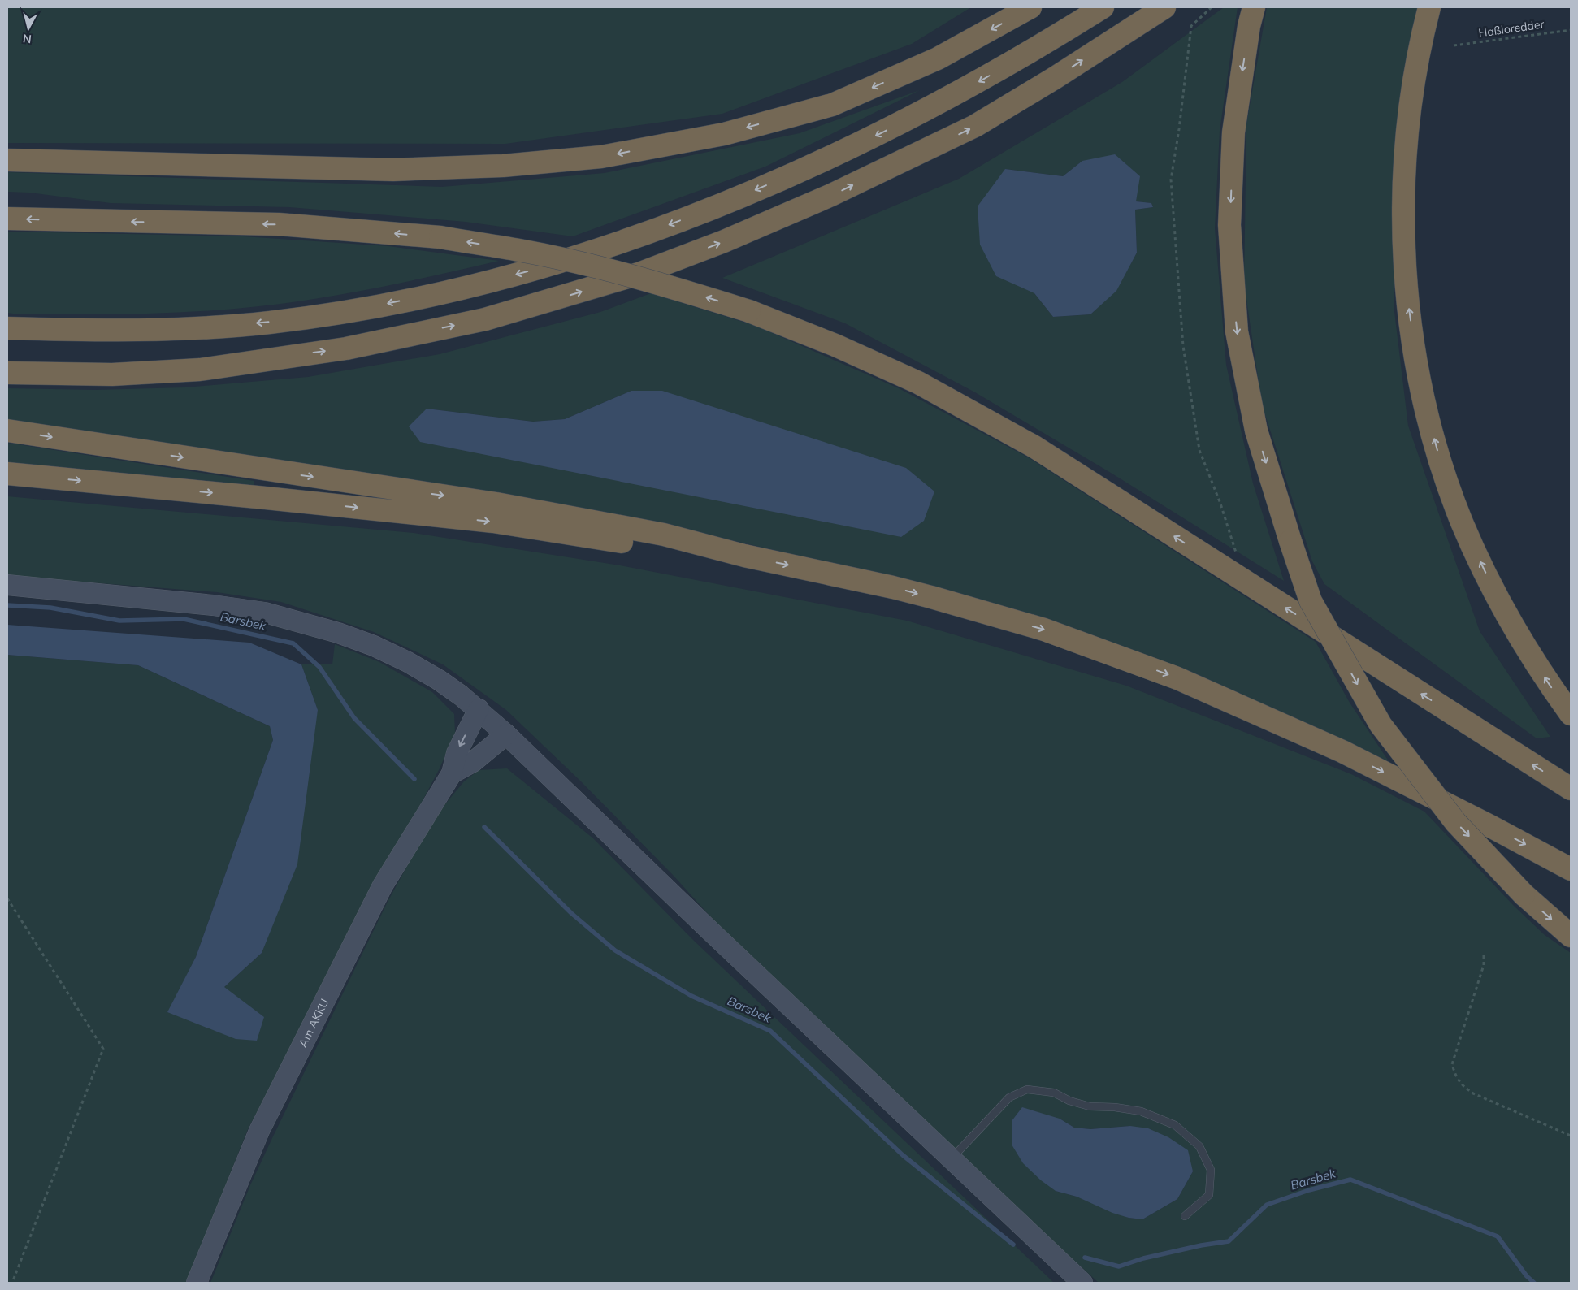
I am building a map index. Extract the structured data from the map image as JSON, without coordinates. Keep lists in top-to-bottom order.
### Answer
{
  "streets": {
    "main road": ["Am AKKU"],
    "path": ["Haßloredder"]
  },
  "water": ["Barsbek"],
  "north": "bottom"
}
